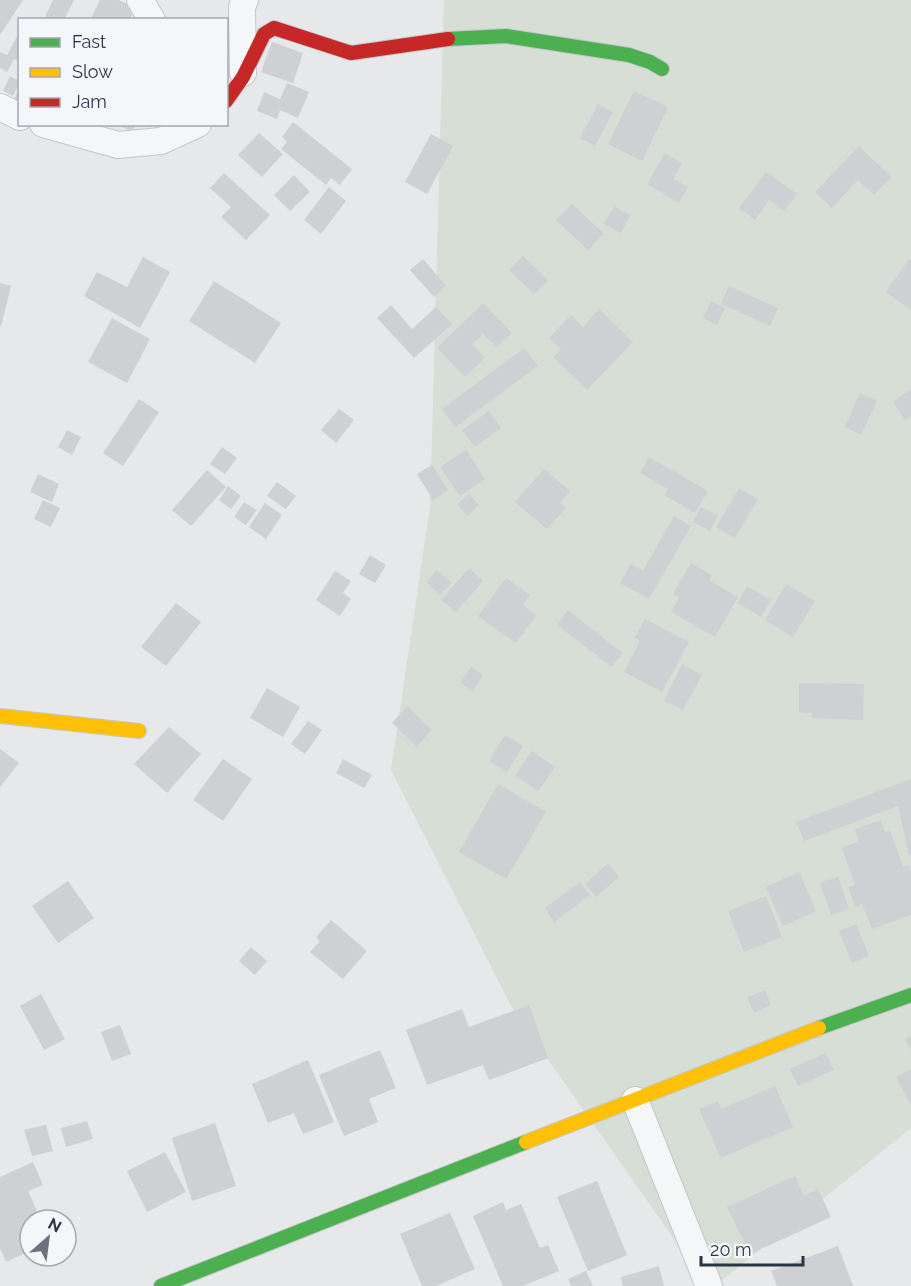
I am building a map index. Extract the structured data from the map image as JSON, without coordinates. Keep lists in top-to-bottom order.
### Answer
{
  "legend": ["Fast", "Slow", "Jam"],
  "scale_bar": "20 m",
  "north": "top right"
}
